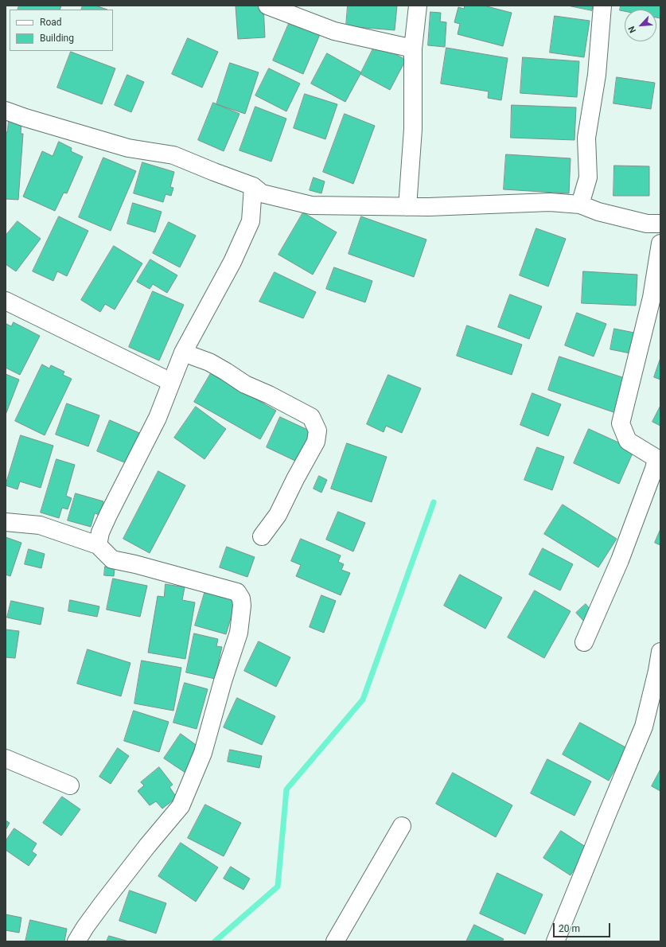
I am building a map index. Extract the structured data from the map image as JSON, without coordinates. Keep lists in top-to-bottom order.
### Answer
{
  "legend": ["Road", "Building"],
  "scale_bar": "20 m",
  "north": "bottom left"
}
